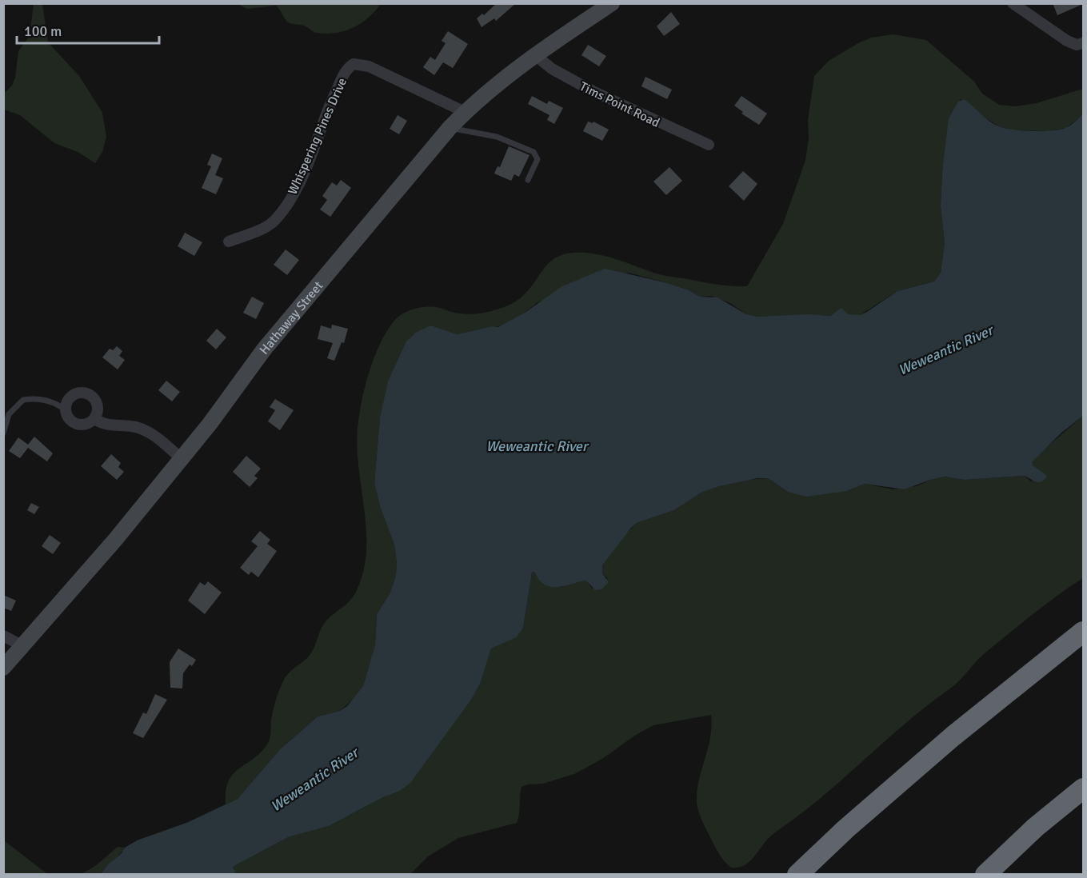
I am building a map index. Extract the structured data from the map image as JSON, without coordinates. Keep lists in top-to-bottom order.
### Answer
{
  "streets": {
    "street": ["Tims Point Road", "Whispering Pines Drive", "Hathaway Street"]
  },
  "crossings": [
    ["Tims Point Road", "Hathaway Street"],
    ["Whispering Pines Drive", "Hathaway Street"]
  ],
  "water": ["Weweantic River"],
  "scale_bar": "100 m"
}
